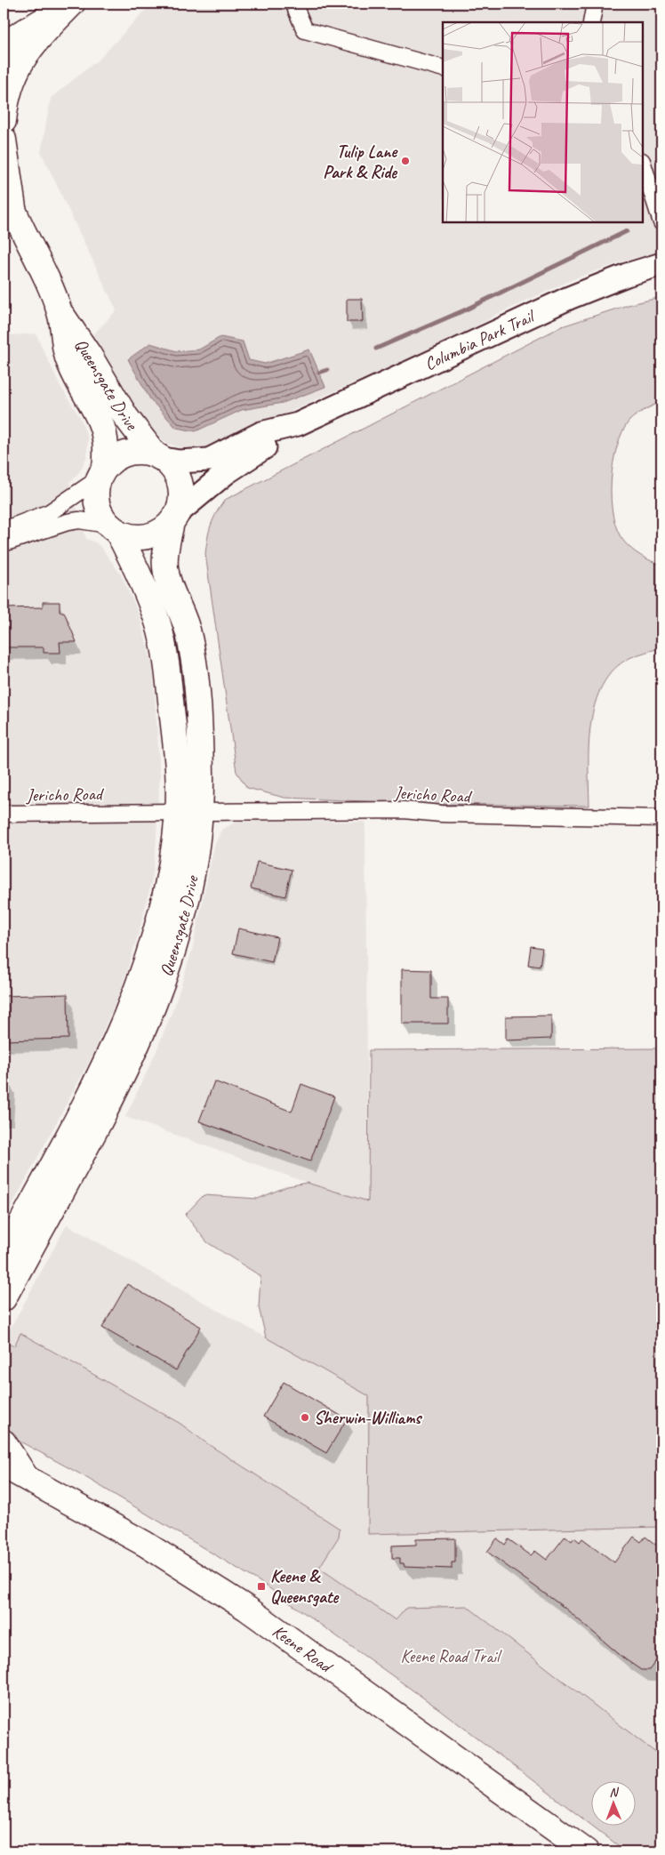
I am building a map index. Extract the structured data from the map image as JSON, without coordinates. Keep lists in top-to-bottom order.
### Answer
{
  "streets": {
    "main road": ["Columbia Park Trail", "Queensgate Drive", "Keene Road"],
    "street": ["Jericho Road"]
  },
  "crossings": [
    ["Columbia Park Trail", "Queensgate Drive"],
    ["Queensgate Drive", "Jericho Road"]
  ],
  "parks": ["Keene Road Trail"],
  "places": {
    "other": ["Tulip Lane Park & Ride", "Sherwin-Williams"],
    "transit": ["Keene & Queensgate"]
  },
  "north": "top"
}
